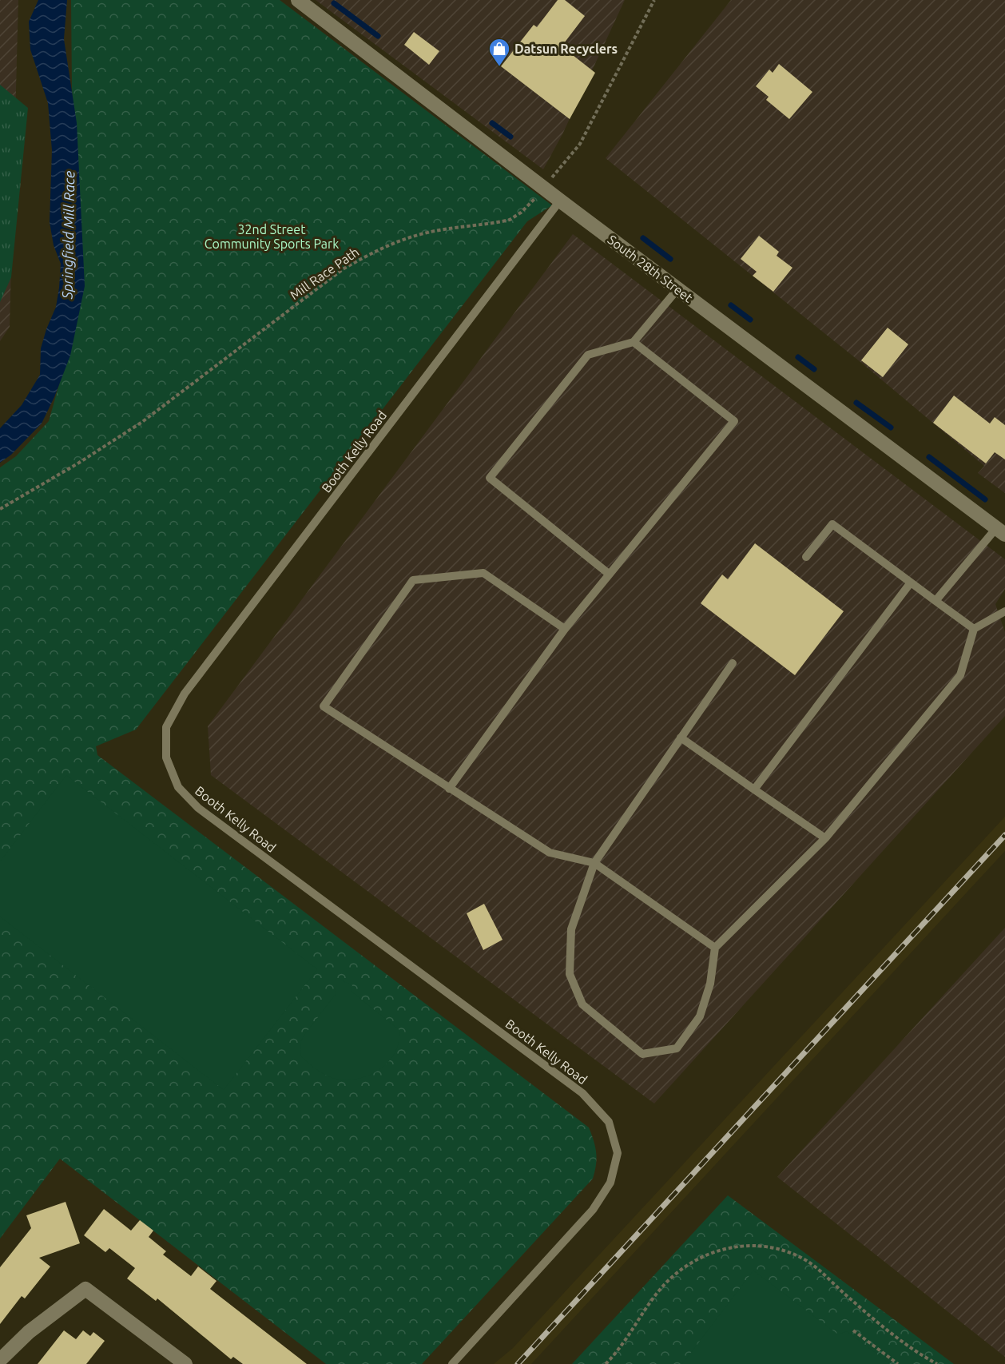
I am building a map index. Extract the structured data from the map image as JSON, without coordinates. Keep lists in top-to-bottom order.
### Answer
{
  "streets": {
    "street": ["South 28th Street"],
    "lane": ["Booth Kelly Road"],
    "path": ["Mill Race Path"]
  },
  "crossings": [
    ["South 28th Street", "Mill Race Path"],
    ["South 28th Street", "Booth Kelly Road"]
  ],
  "water": ["Springfield Mill Race"],
  "parks": ["32nd Street Community Sports Park"],
  "places": {
    "shop": ["Datsun Recyclers"]
  }
}
